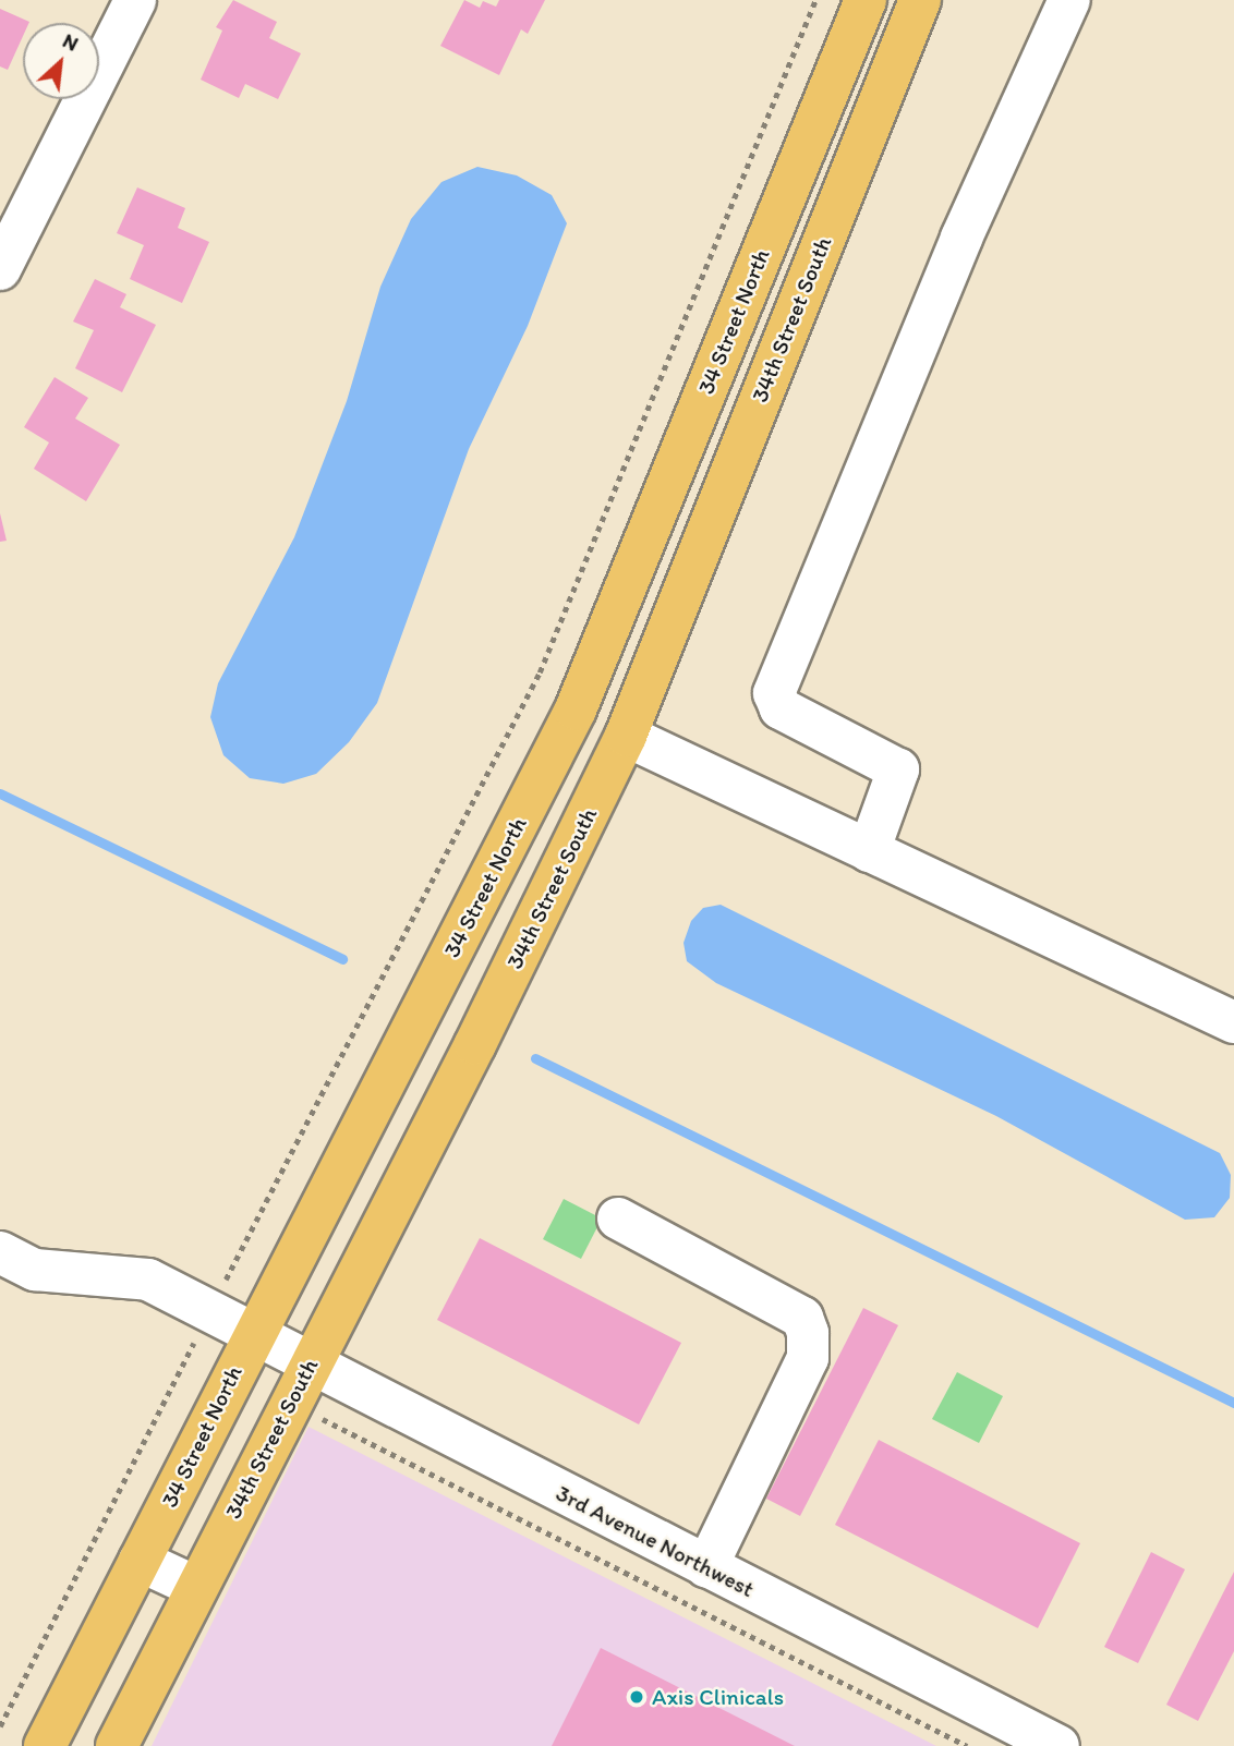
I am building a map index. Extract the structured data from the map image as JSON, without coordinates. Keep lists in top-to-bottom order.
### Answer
{
  "streets": {
    "main road": ["34th Street South", "34 Street North"],
    "street": ["3rd Avenue Northwest"]
  },
  "crossings": [
    ["34th Street South", "3rd Avenue Northwest"],
    ["34 Street North", "3rd Avenue Northwest"]
  ],
  "places": ["Axis Clinicals"],
  "north": "top right"
}
